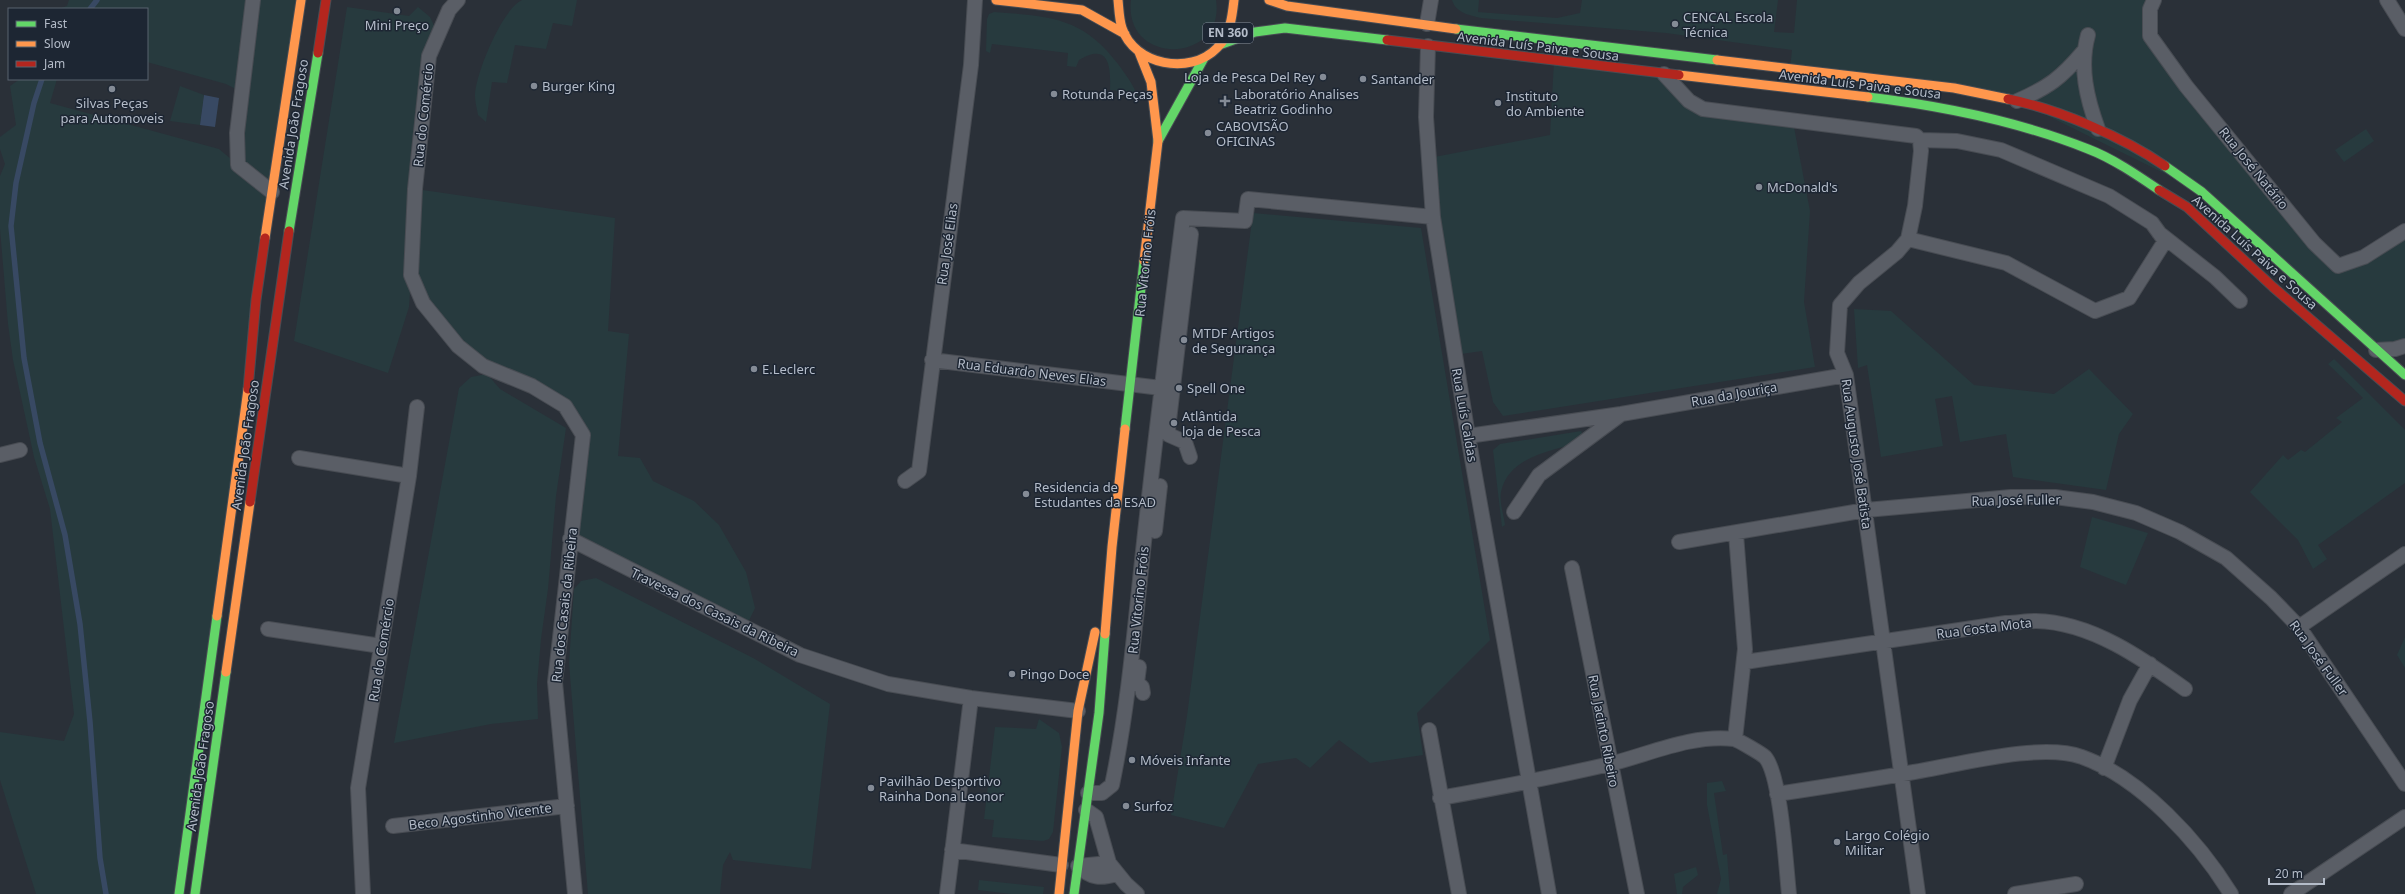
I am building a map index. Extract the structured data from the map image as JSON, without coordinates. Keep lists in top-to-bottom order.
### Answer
{
  "streets": {
    "main road": [
      "EN 360",
      "Avenida Luís Paiva e Sousa",
      "Avenida João Fragoso",
      "Rua Vitorino Fróis"
    ],
    "street": [
      "Rua do Comércio",
      "Rua José Natário",
      "Rua José Elias",
      "Rua Eduardo Neves Elias",
      "Rua da Jouriça",
      "Rua Luís Caldas",
      "Rua Augusto José Batista",
      "Rua José Fuller",
      "Rua dos Casais da Ribeira",
      "Travessa dos Casais da Ribeira",
      "Rua Costa Mota",
      "Rua Jacinto Ribeiro",
      "Beco Agostinho Vicente"
    ]
  },
  "crossings": [
    ["EN 360", "Avenida Luís Paiva e Sousa"],
    ["EN 360", "Rua Vitorino Fróis"],
    ["Avenida Luís Paiva e Sousa", "Rua Luís Caldas"],
    ["Rua do Comércio", "Rua dos Casais da Ribeira"],
    ["Rua José Elias", "Rua Eduardo Neves Elias"],
    ["Rua Vitorino Fróis", "Rua Eduardo Neves Elias"],
    ["Rua Vitorino Fróis", "Rua Luís Caldas"],
    ["Rua Vitorino Fróis", "Travessa dos Casais da Ribeira"],
    ["Rua da Jouriça", "Rua Luís Caldas"],
    ["Rua da Jouriça", "Rua Augusto José Batista"],
    ["Rua Augusto José Batista", "Rua José Fuller"],
    ["Rua Augusto José Batista", "Rua Costa Mota"],
    ["Rua dos Casais da Ribeira", "Travessa dos Casais da Ribeira"],
    ["Rua dos Casais da Ribeira", "Beco Agostinho Vicente"]
  ],
  "places": {
    "other": [
      "Mini Preço",
      "CENCAL Escola Técnica",
      "Loja de Pesca Del Rey",
      "Santander",
      "Burger King",
      "Silvas Peças para Automoveis",
      "Rotunda Peças",
      "Instituto do Ambiente",
      "CABOVISÃO OFICINAS",
      "McDonald's",
      "MTDF Artigos de Segurança",
      "E.Leclerc",
      "Spell One",
      "Atlântida loja de Pesca",
      "Residencia de Estudantes da ESAD",
      "Pingo Doce",
      "Móveis Infante",
      "Pavilhão Desportivo Rainha Dona Leonor",
      "Surfoz",
      "Largo Colégio Militar"
    ],
    "health": ["Laboratório Analises Beatriz Godinho"]
  },
  "legend": ["Fast", "Slow", "Jam"],
  "scale_bar": "20 m"
}
